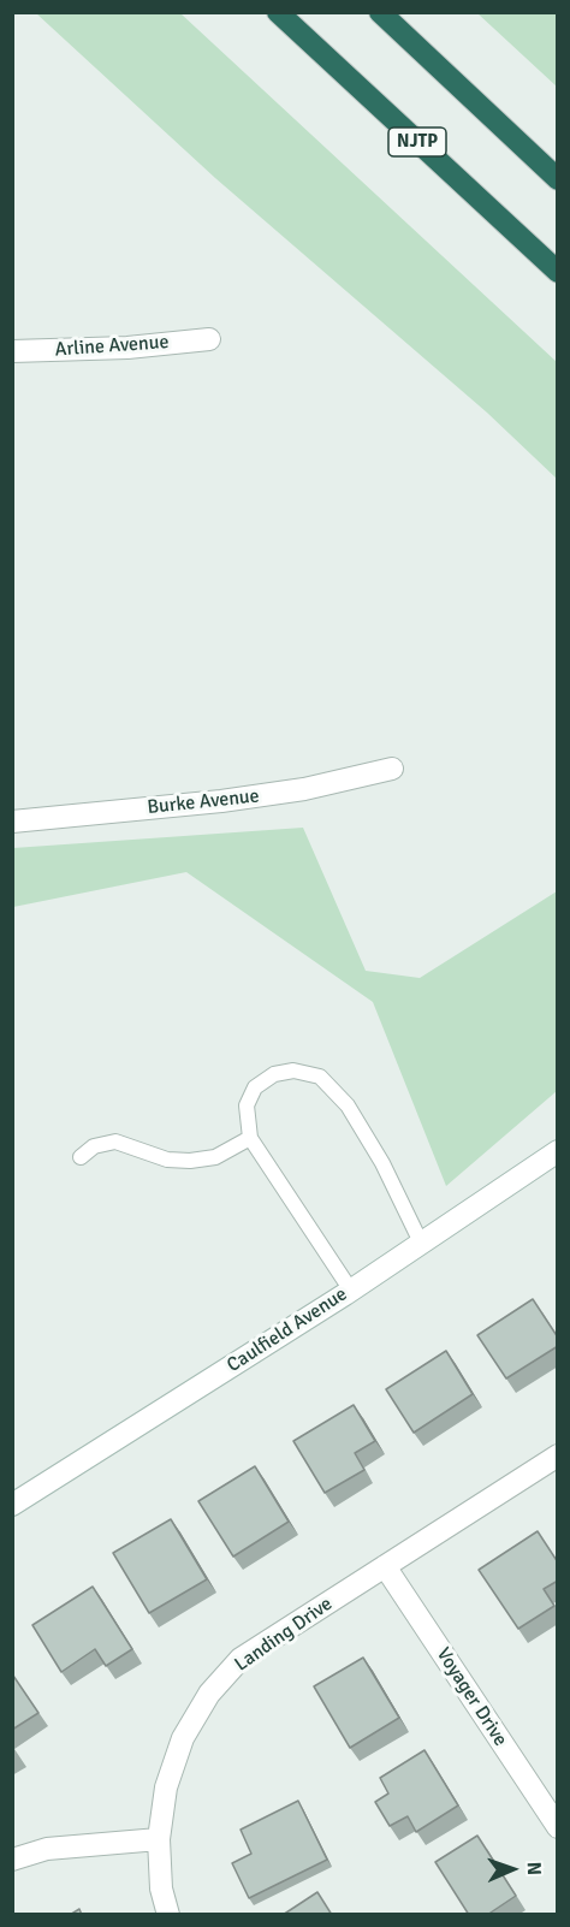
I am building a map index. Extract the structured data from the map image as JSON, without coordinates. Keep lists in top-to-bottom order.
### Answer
{
  "streets": {
    "highway": ["NJTP"],
    "street": [
      "Arline Avenue",
      "Burke Avenue",
      "Caulfield Avenue",
      "Landing Drive",
      "Voyager Drive"
    ]
  },
  "crossings": [
    ["Landing Drive", "Voyager Drive"]
  ],
  "north": "right"
}
